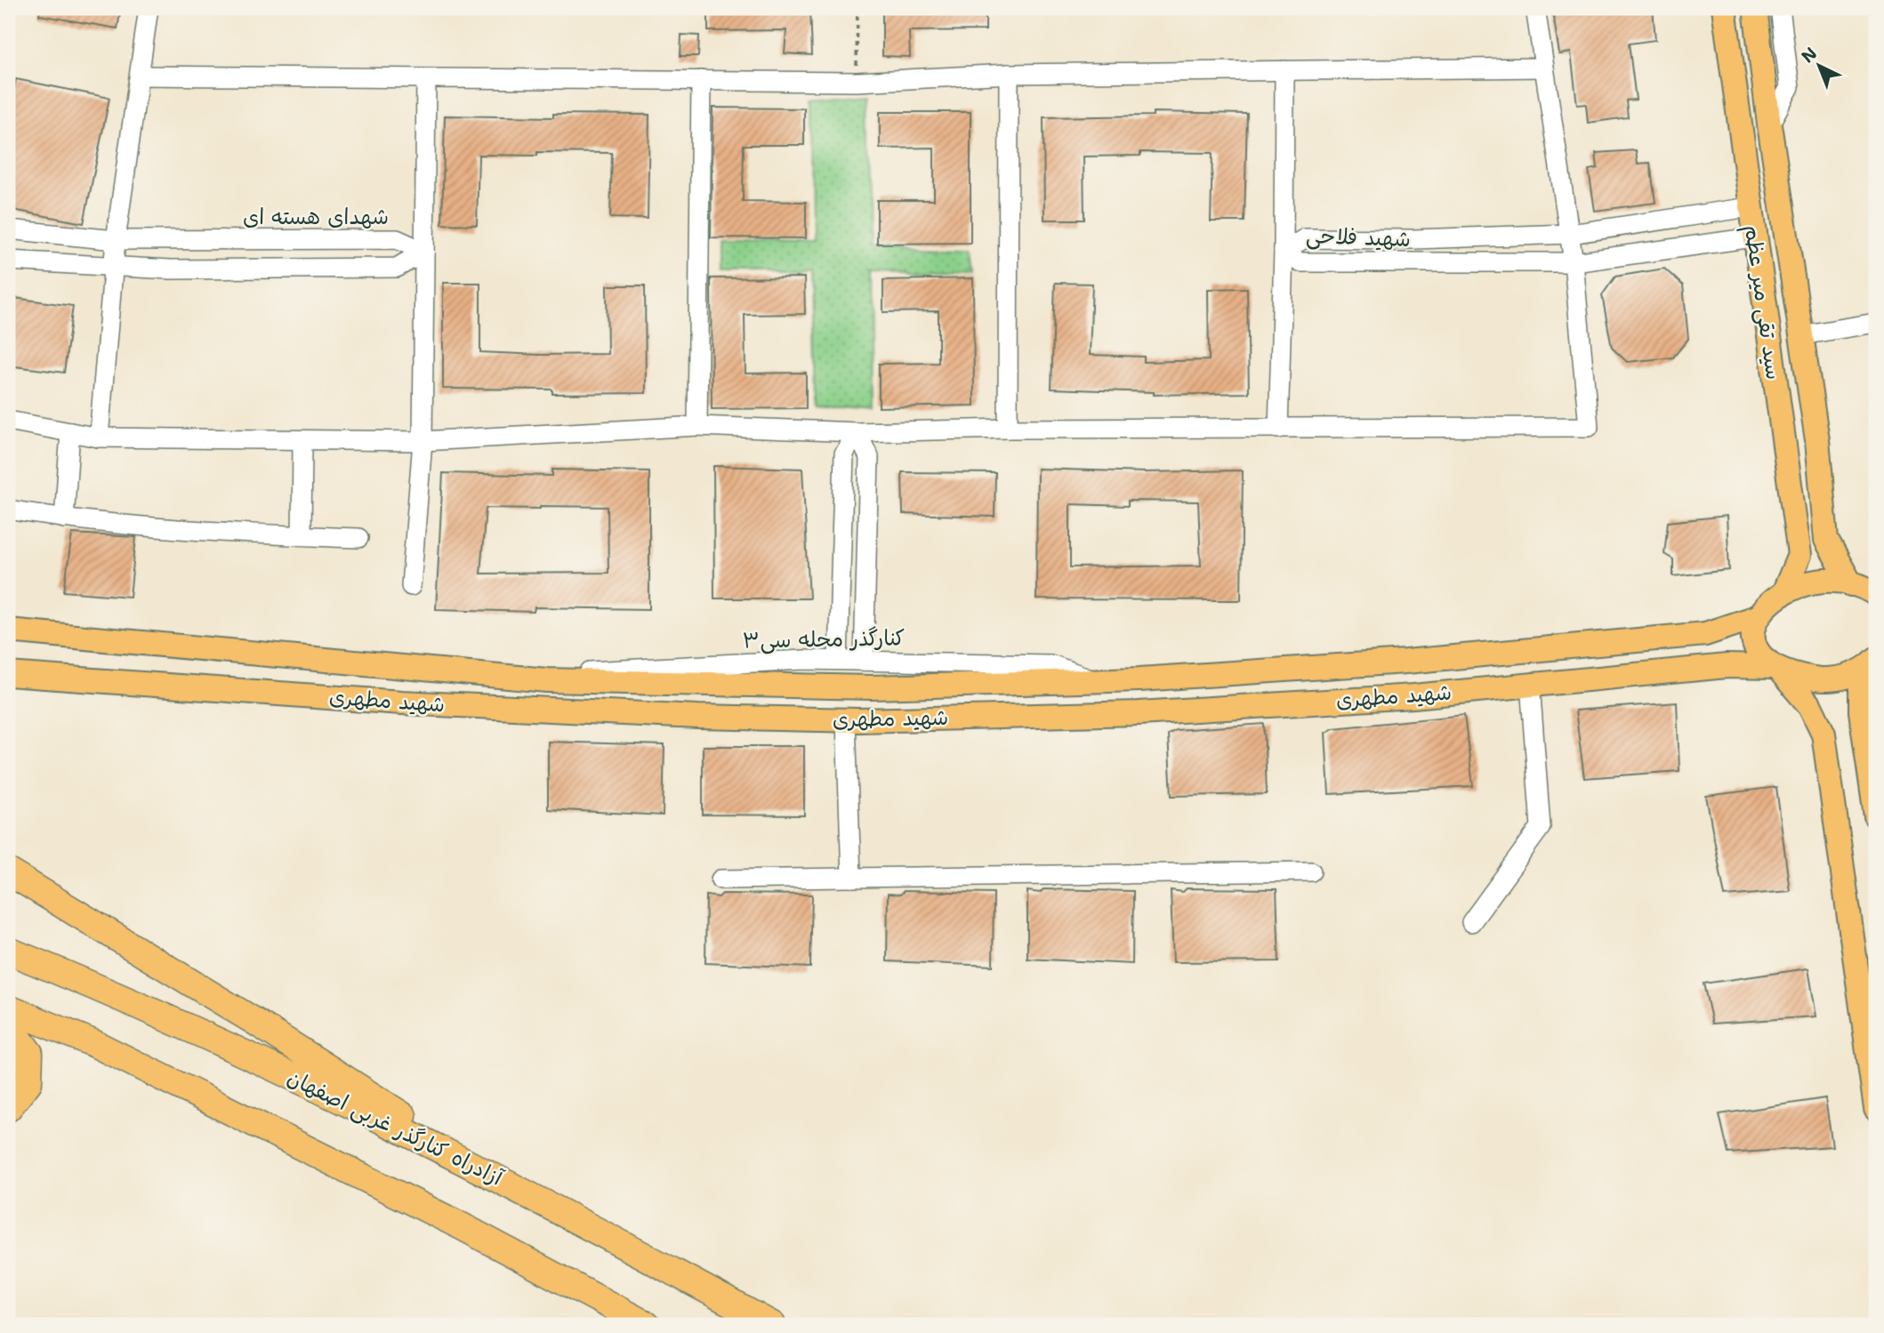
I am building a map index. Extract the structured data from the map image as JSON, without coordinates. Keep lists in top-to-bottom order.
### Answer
{
  "streets": {
    "highway": ["آزادراه کنارگذر غربی اصفهان"],
    "main road": ["سید تقی میر عظم", "شهید مطهری"],
    "street": ["شهدای هسته ای", "شهید فلاحی", "کنارگذر محله سی۳"]
  },
  "crossings": [
    ["شهید فلاحی", "سید تقی میر عظم"],
    ["کنارگذر محله سی۳", "شهید مطهری"]
  ],
  "north": "top left"
}
